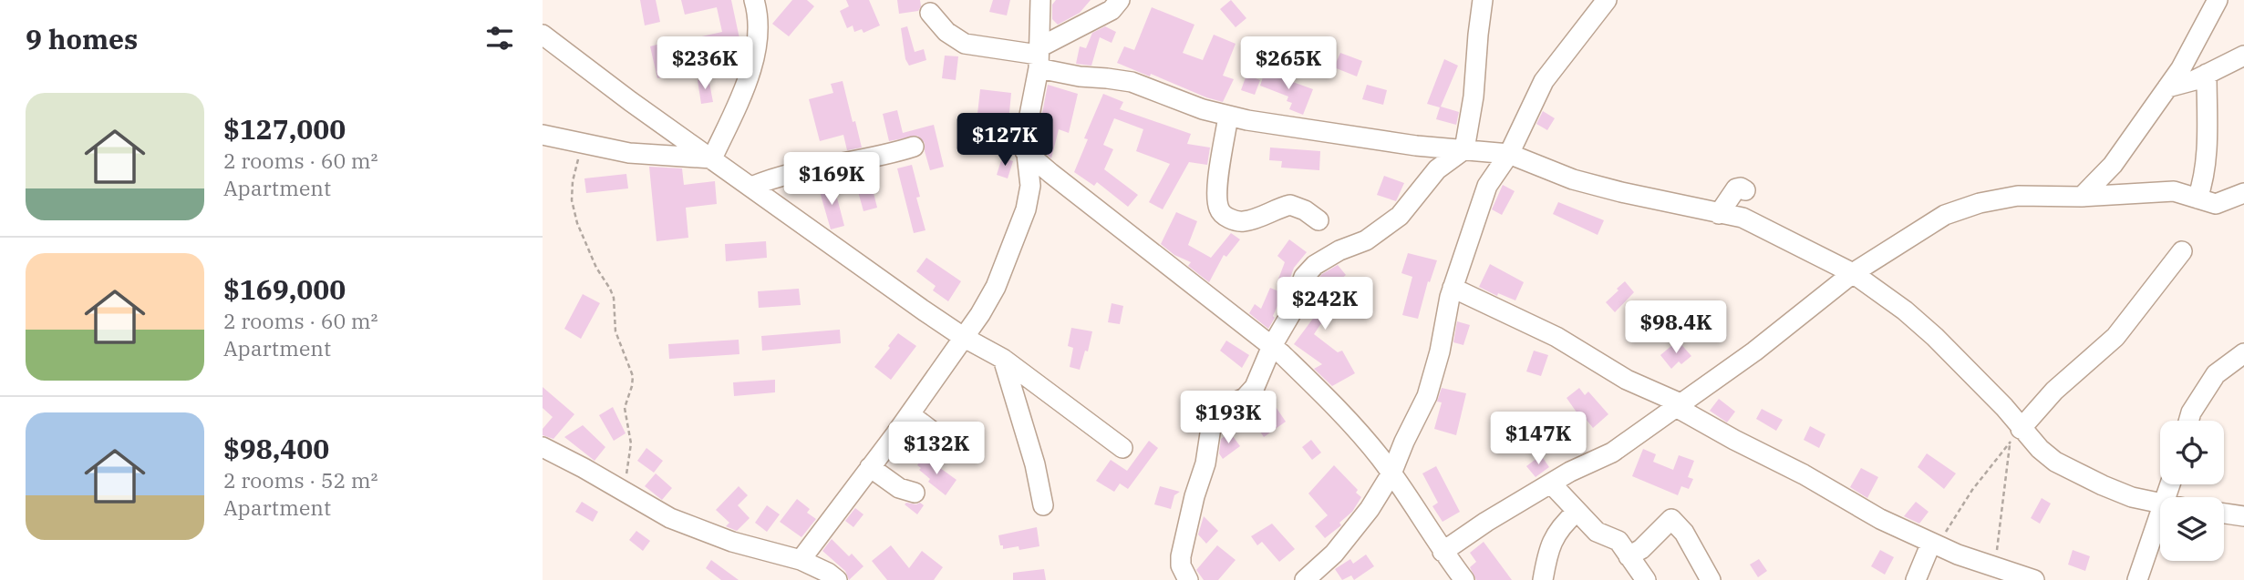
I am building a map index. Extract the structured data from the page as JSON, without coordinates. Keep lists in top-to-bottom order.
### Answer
{
  "page": {
    "heading": "9 homes",
    "price": [
      "$236K",
      "$265K",
      "$127K",
      "$169K",
      "$242K",
      "$98.4K",
      "$193K",
      "$147K",
      "$132K"
    ],
    "list": [
      {
        "name": "$127,000",
        "note": "2 rooms · 60 m² · Apartment"
      },
      {
        "name": "$169,000",
        "note": "2 rooms · 60 m² · Apartment"
      },
      {
        "name": "$98,400",
        "note": "2 rooms · 52 m² · Apartment"
      }
    ]
  }
}
